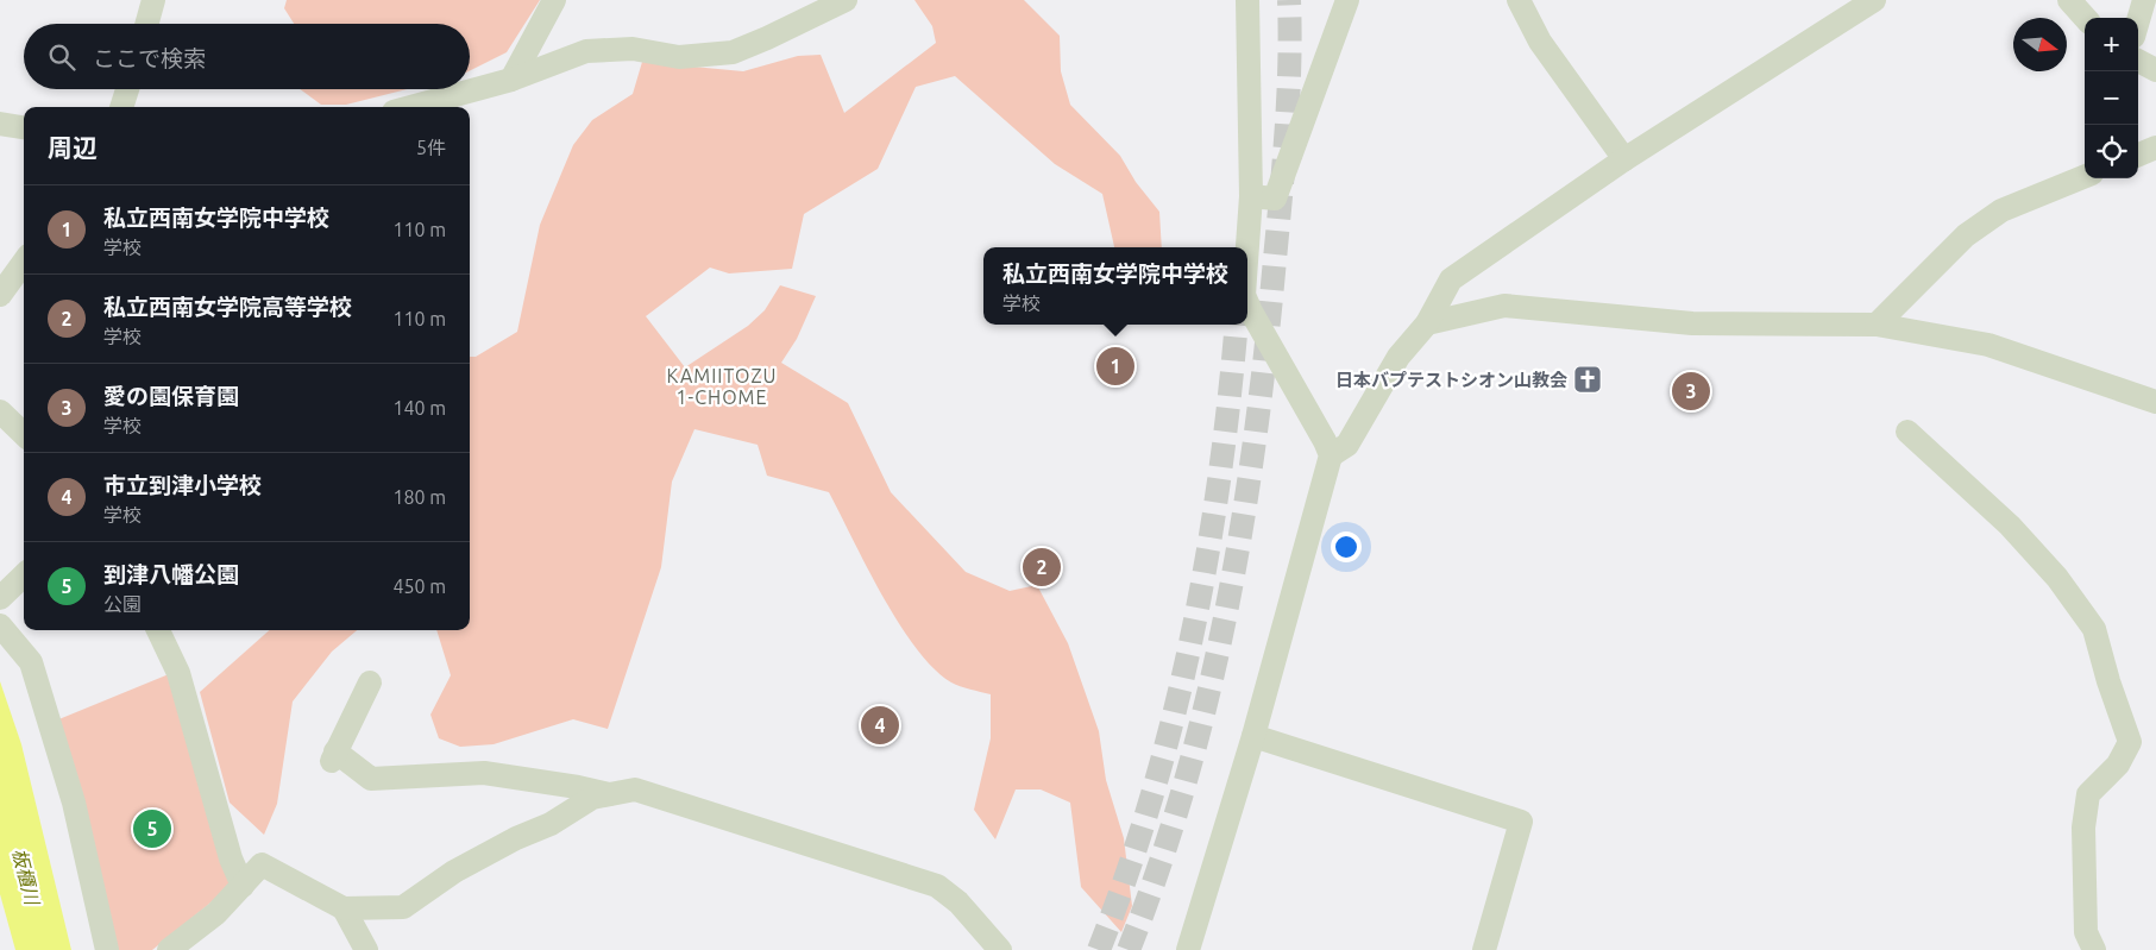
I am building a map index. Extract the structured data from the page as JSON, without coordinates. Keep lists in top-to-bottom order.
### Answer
{
  "districts": ["KAMIITOZU 1-CHOME"],
  "water": ["板櫃川"],
  "places": {
    "church": ["日本バプテストシオン山教会"]
  },
  "north": "right",
  "page": {
    "map_buttons": ["+", "−"],
    "search": "ここで検索",
    "heading": ["周辺", "5件"],
    "list": [
      {
        "mark": "1",
        "name": "私立西南女学院中学校",
        "note": "学校",
        "value": "110 m"
      },
      {
        "mark": "2",
        "name": "私立西南女学院高等学校",
        "note": "学校",
        "value": "110 m"
      },
      {
        "mark": "3",
        "name": "愛の園保育園",
        "note": "学校",
        "value": "140 m"
      },
      {
        "mark": "4",
        "name": "市立到津小学校",
        "note": "学校",
        "value": "180 m"
      },
      {
        "mark": "5",
        "name": "到津八幡公園",
        "note": "公園",
        "value": "450 m"
      }
    ],
    "popup": ["私立西南女学院中学校", "学校"],
    "pins": [
      "1",
      "3",
      "2",
      "4",
      "5"
    ]
  }
}
